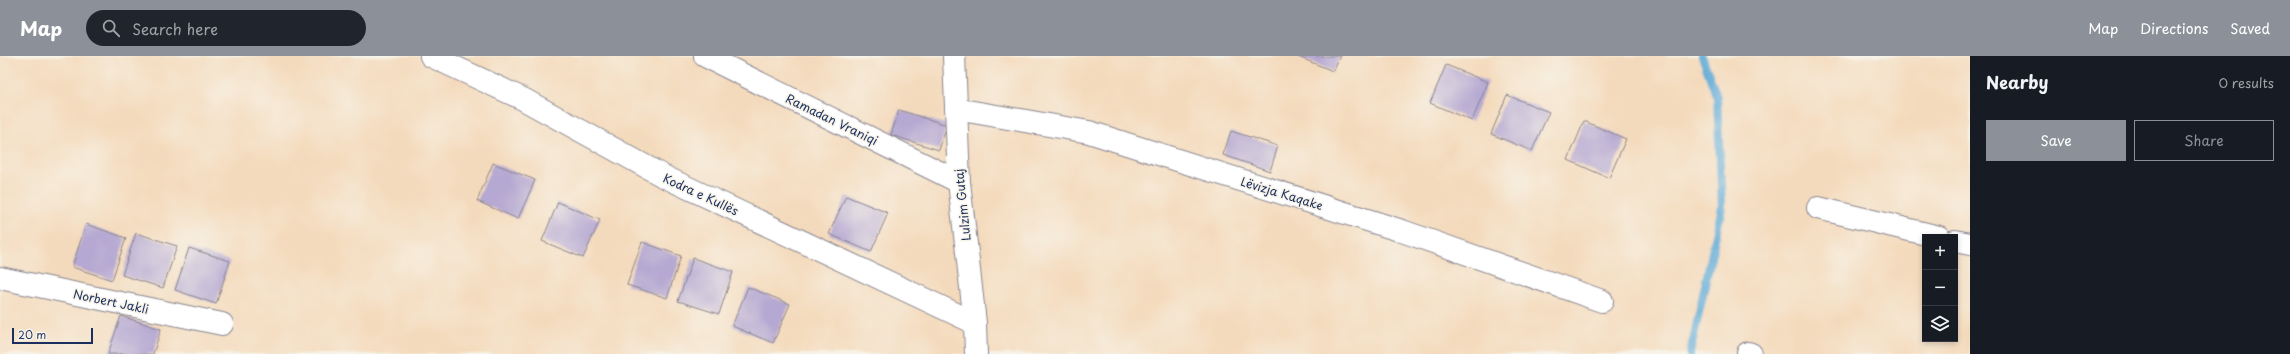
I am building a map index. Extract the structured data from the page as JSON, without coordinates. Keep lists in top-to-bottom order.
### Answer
{
  "streets": {
    "street": [
      "Ramadan Vraniqi",
      "Lëvizja Kaqake",
      "Kodra e Kullës",
      "Lulzim Gutaj",
      "Norbert Jakli"
    ]
  },
  "crossings": [
    ["Ramadan Vraniqi", "Lulzim Gutaj"],
    ["Lëvizja Kaqake", "Lulzim Gutaj"],
    ["Kodra e Kullës", "Lulzim Gutaj"]
  ],
  "scale_bar": "20 m",
  "page": {
    "header": "Map",
    "search": "Search here",
    "nav": ["Map", "Directions", "Saved"],
    "heading": ["Nearby", "0 results"],
    "buttons": ["Save", "Share"],
    "map_buttons": ["+", "−"],
    "scale": "20 m"
  }
}
